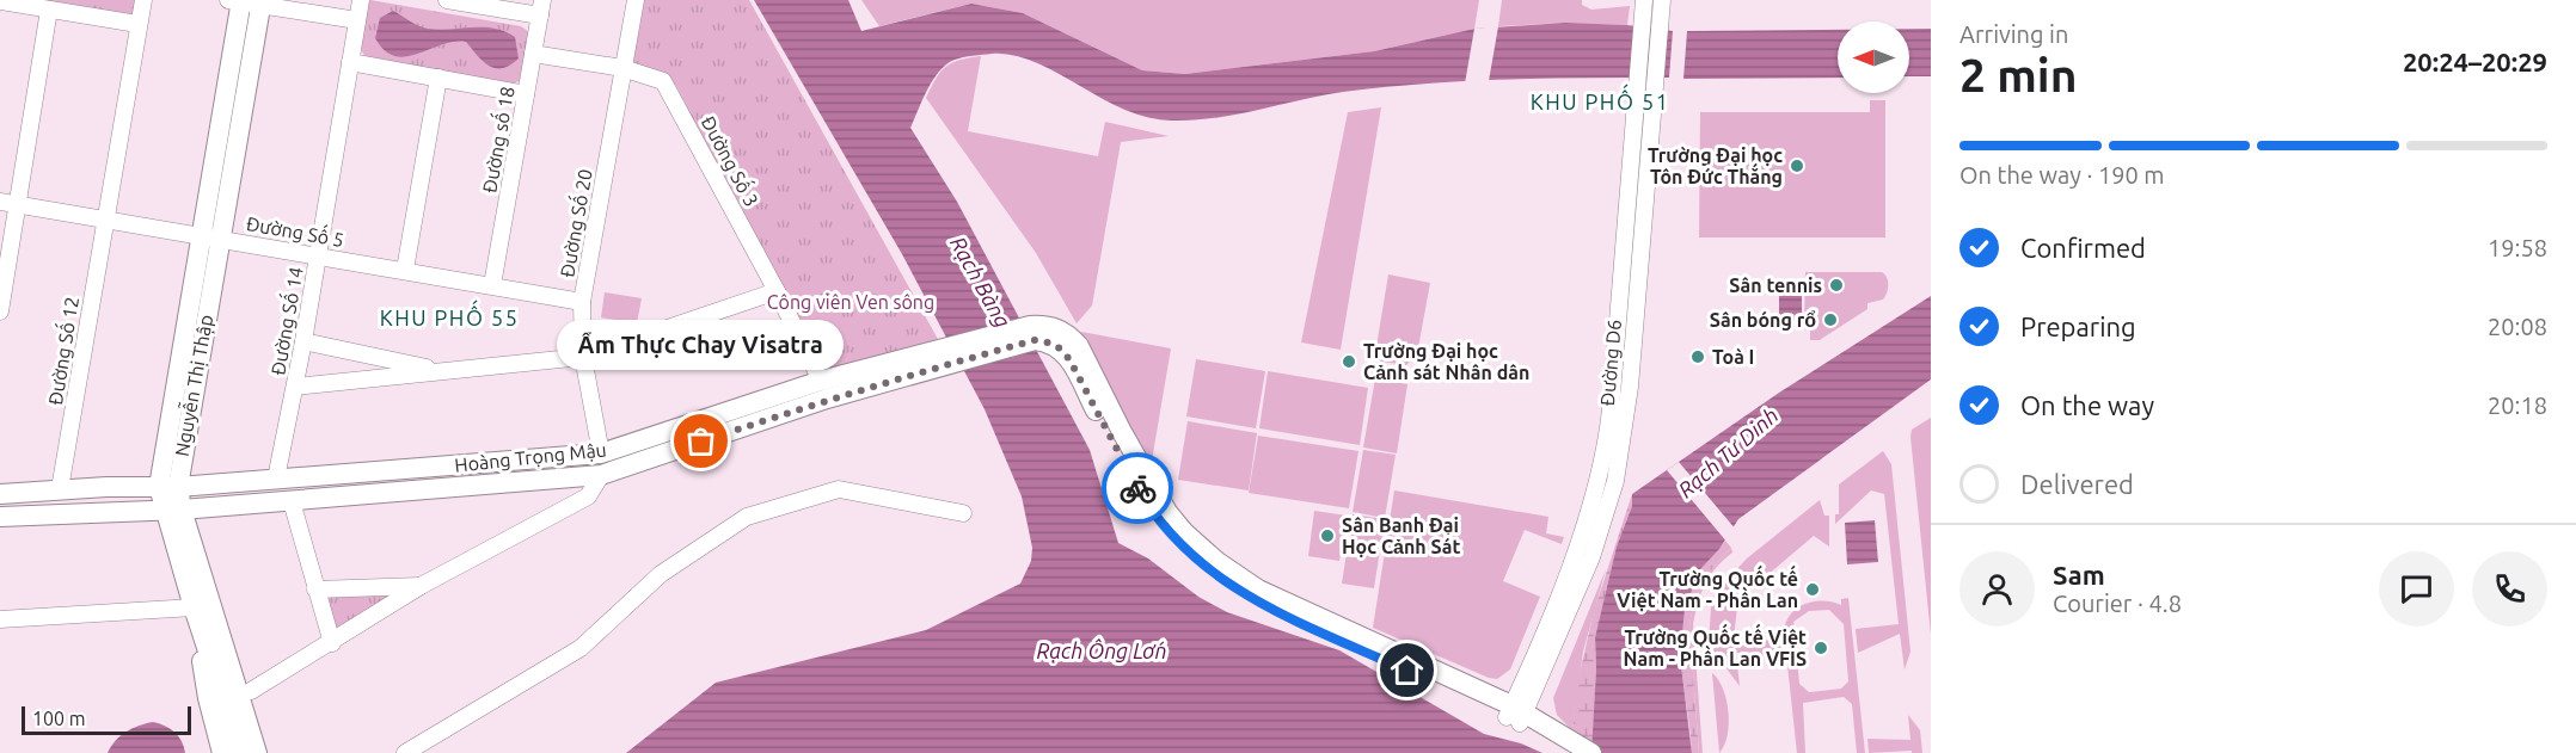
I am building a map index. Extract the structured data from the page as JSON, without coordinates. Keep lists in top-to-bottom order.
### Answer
{
  "streets": {
    "main road": ["Nguyễn Thị Thập", "Hoàng Trọng Mậu"],
    "street": [
      "Đường số 18",
      "Đường Số 3",
      "Đường Số 20",
      "Đường Số 5",
      "Đường Số 14",
      "Đường Số 12",
      "Đường D6"
    ]
  },
  "crossings": [
    ["Đường số 18", "Đường Số 3"],
    ["Đường số 18", "Đường Số 5"],
    ["Đường Số 3", "Đường Số 20"],
    ["Đường Số 3", "Hoàng Trọng Mậu"],
    ["Đường Số 20", "Đường Số 5"],
    ["Đường Số 20", "Hoàng Trọng Mậu"],
    ["Đường Số 5", "Đường Số 14"],
    ["Đường Số 5", "Đường Số 12"],
    ["Đường Số 5", "Nguyễn Thị Thập"],
    ["Đường Số 14", "Hoàng Trọng Mậu"],
    ["Đường Số 12", "Hoàng Trọng Mậu"],
    ["Đường D6", "Hoàng Trọng Mậu"],
    ["Nguyễn Thị Thập", "Hoàng Trọng Mậu"]
  ],
  "districts": ["KHU PHỐ 51", "KHU PHỐ 55"],
  "water": ["Rạch Bàng", "Rạch Tư Dinh", "Rạch Ông Lớn"],
  "parks": ["Công viên Ven sông"],
  "places": [
    "Trường Đại học Tôn Đức Thắng",
    "Sân tennis",
    "Sân bóng rổ",
    "Toà I",
    "Trường Đại học Cảnh sát Nhân dân",
    "Ẩm Thực Chay Visatra",
    "Sân Banh Đại Học Cảnh Sát",
    "Trường Quốc tế Việt Nam - Phần Lan",
    "Trường Quốc tế Việt Nam - Phần Lan VFIS"
  ],
  "scale_bar": "100 m",
  "north": "left",
  "page": {
    "heading": ["2 min", "Arriving in", "20:24–20:29"],
    "panel": ["Sam", "Courier · 4.8"],
    "bar": "On the way · 190 m",
    "list": [
      ["Confirmed", "19:58"],
      ["Preparing", "20:08"],
      ["On the way", "20:18"],
      "Delivered"
    ],
    "bubble": "Ẩm Thực Chay Visatra",
    "scale": "100 m"
  }
}
